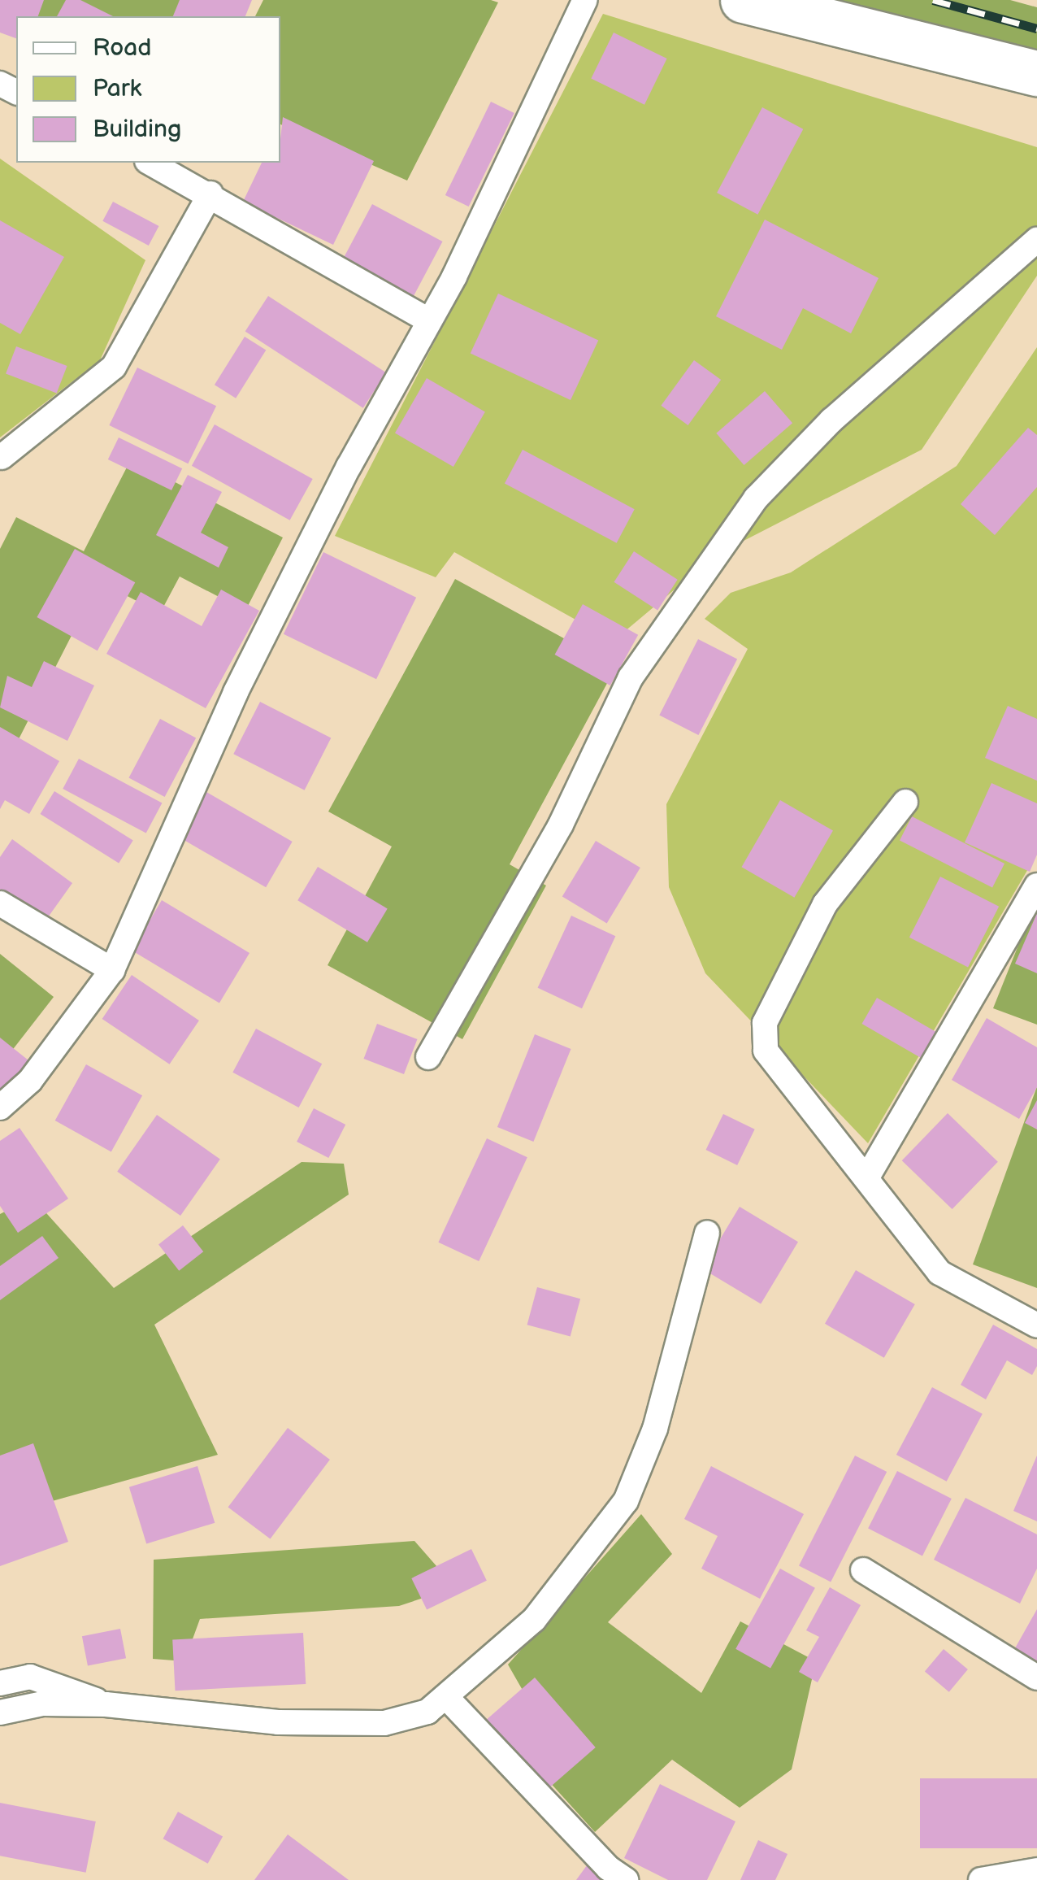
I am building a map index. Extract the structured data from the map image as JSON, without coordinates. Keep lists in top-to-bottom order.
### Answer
{
  "legend": ["Road", "Park", "Building"]
}
